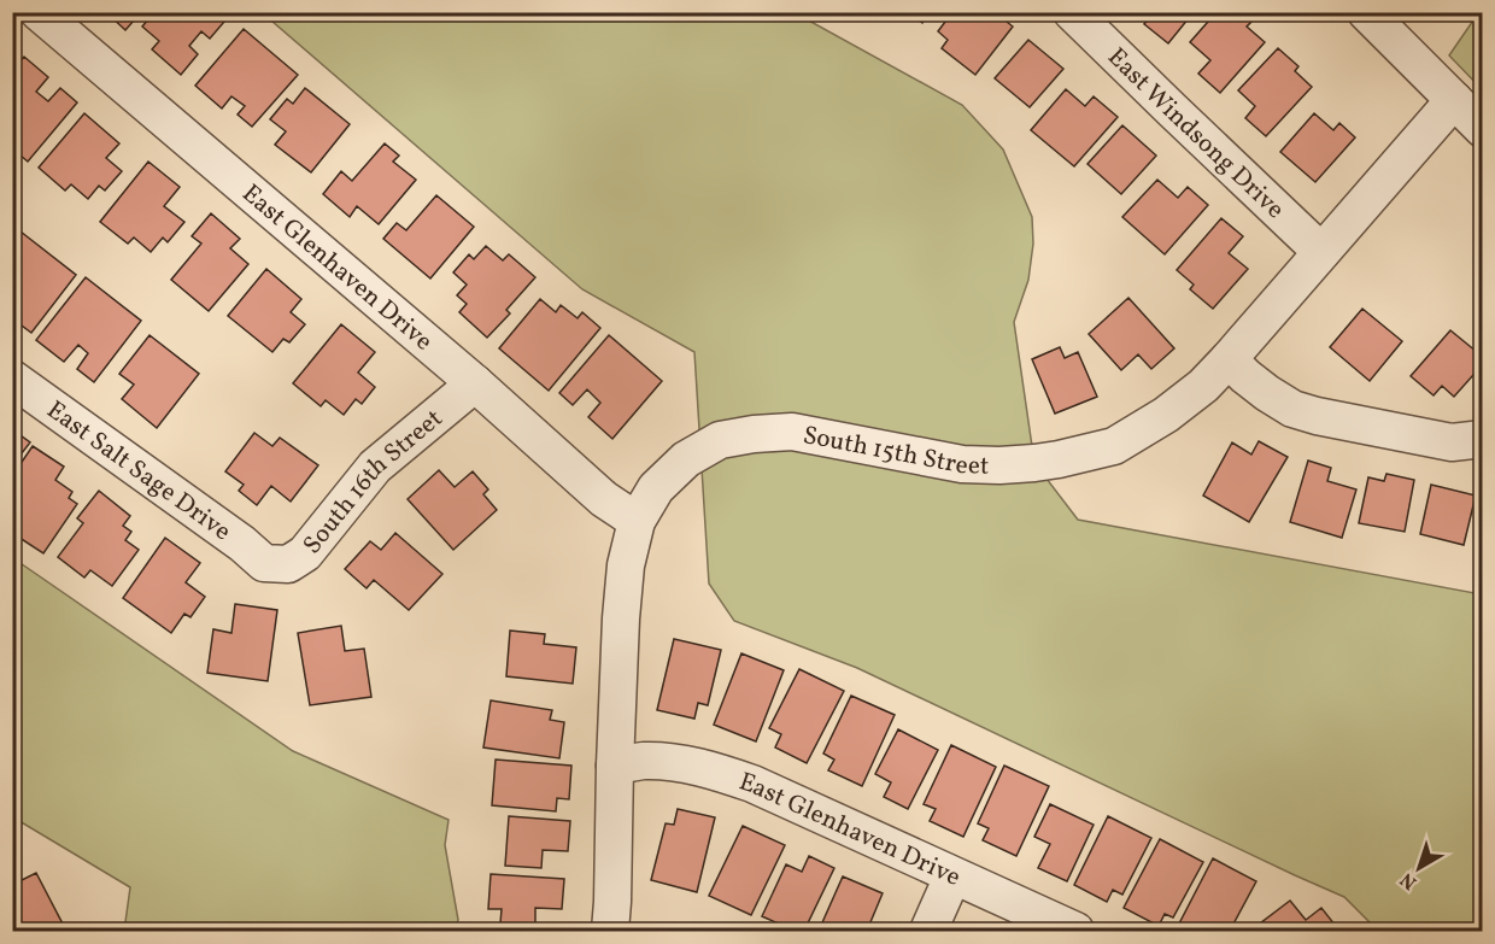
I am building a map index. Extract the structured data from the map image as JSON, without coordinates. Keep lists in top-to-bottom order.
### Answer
{
  "streets": {
    "street": [
      "East Windsong Drive",
      "East Glenhaven Drive",
      "South 15th Street",
      "East Salt Sage Drive",
      "South 16th Street"
    ]
  },
  "crossings": [
    ["East Windsong Drive", "South 15th Street"],
    ["East Glenhaven Drive", "South 15th Street"],
    ["East Glenhaven Drive", "South 16th Street"],
    ["East Salt Sage Drive", "South 16th Street"]
  ],
  "north": "bottom left"
}
